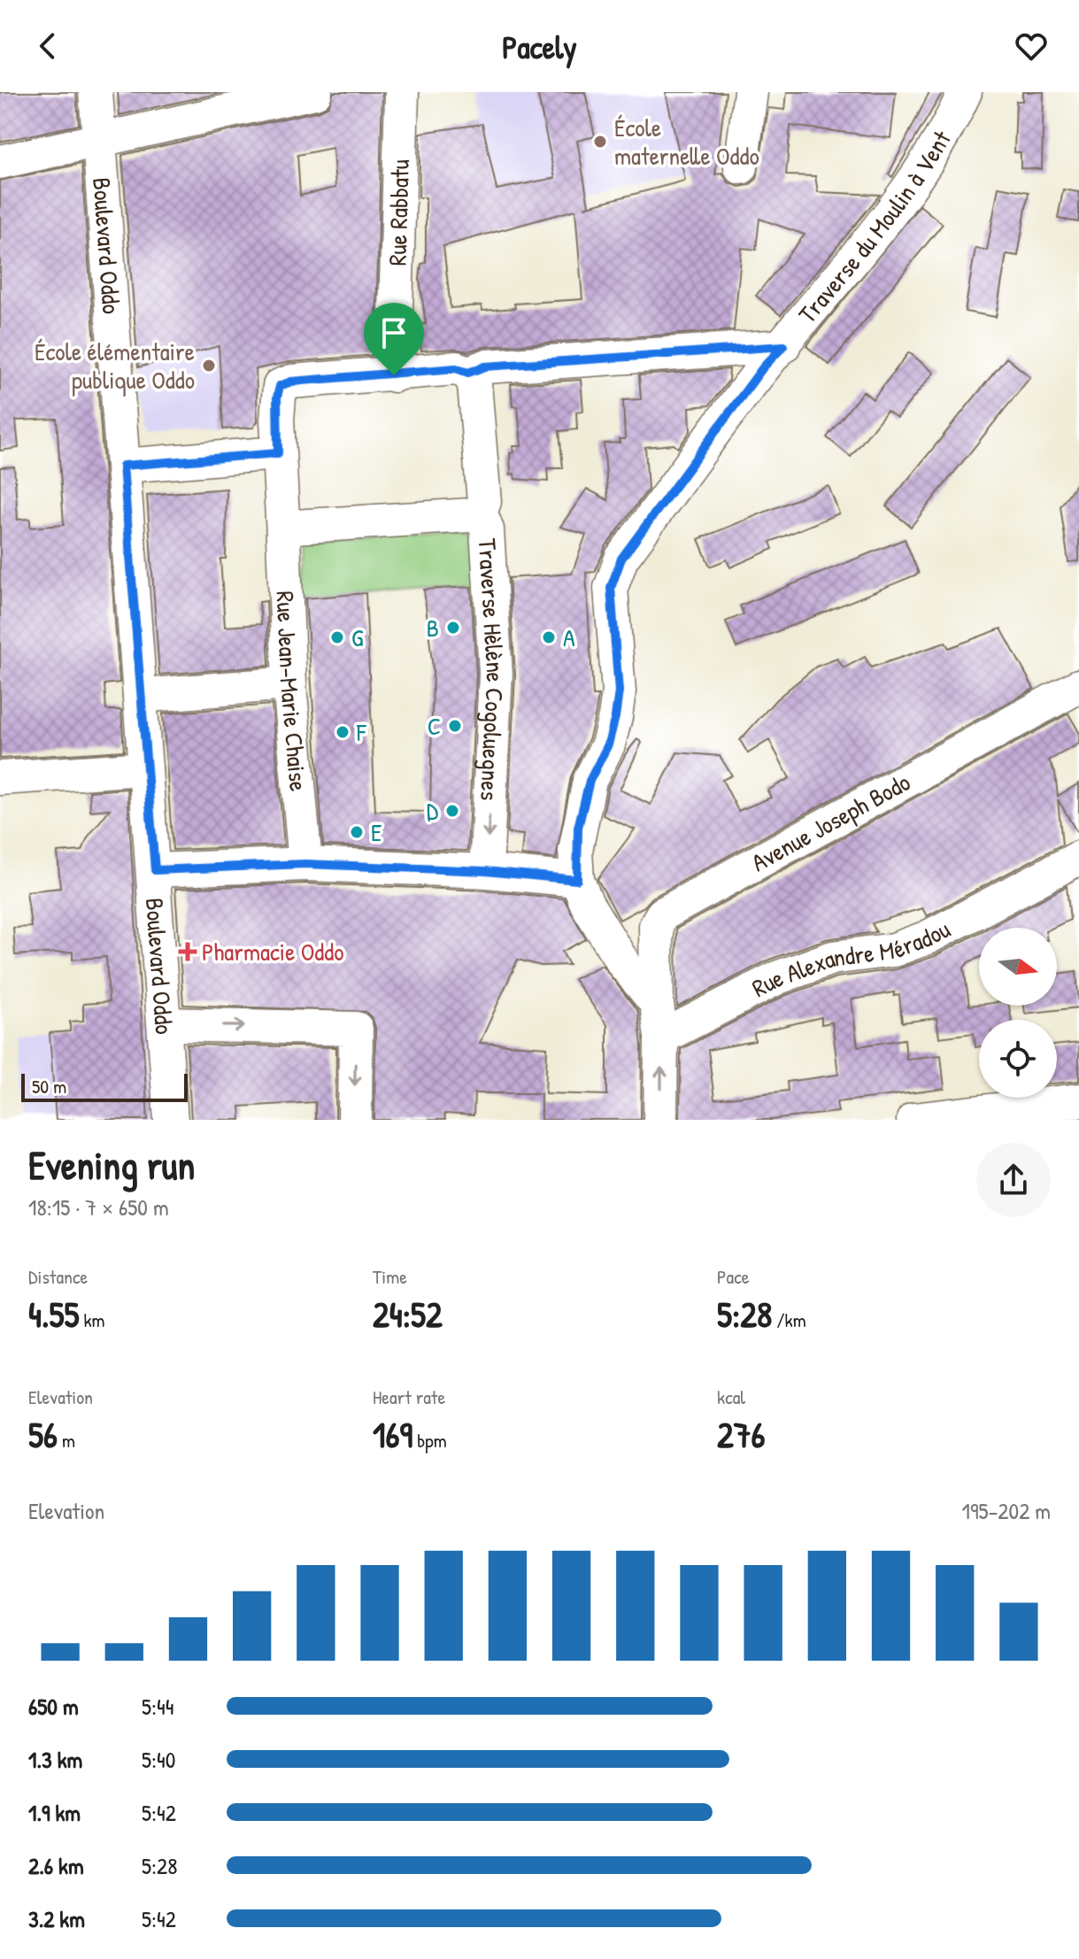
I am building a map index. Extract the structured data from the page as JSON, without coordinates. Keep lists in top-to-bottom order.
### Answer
{
  "streets": {
    "street": [
      "Rue Rabbatu",
      "Traverse du Moulin à Vent",
      "Boulevard Oddo",
      "Traverse Hèlène Cogoluegnes",
      "Rue Jean-Marie Chaise",
      "Avenue Joseph Bodo",
      "Rue Alexandre Méradou"
    ]
  },
  "crossings": [
    ["Rue Rabbatu", "Rue Jean-Marie Chaise"],
    ["Traverse du Moulin à Vent", "Avenue Joseph Bodo"]
  ],
  "one_way": ["Traverse Hèlène Cogoluegnes"],
  "places": {
    "other": [
      "École maternelle Oddo",
      "École élémentaire publique Oddo",
      "B",
      "G",
      "A",
      "C",
      "F",
      "D",
      "E"
    ],
    "health": ["Pharmacie Oddo"]
  },
  "scale_bar": "50 m",
  "north": "right",
  "page": {
    "header": "Pacely",
    "scale": "50 m",
    "heading": ["Evening run", "18:15 · 7 × 650 m"],
    "stats": [
      ["Distance", "4.55 km"],
      ["Time", "24:52"],
      ["Pace", "5:28 /km"],
      ["Elevation", "56 m"],
      ["Heart rate", "169 bpm"],
      ["kcal", "276"]
    ],
    "chart": ["Elevation", "195–202 m"],
    "list": [
      {
        "name": "650 m",
        "note": "5:44"
      },
      {
        "name": "1.3 km",
        "note": "5:40"
      },
      {
        "name": "1.9 km",
        "note": "5:42"
      },
      {
        "name": "2.6 km",
        "note": "5:28"
      },
      {
        "name": "3.2 km",
        "note": "5:42"
      }
    ]
  }
}
